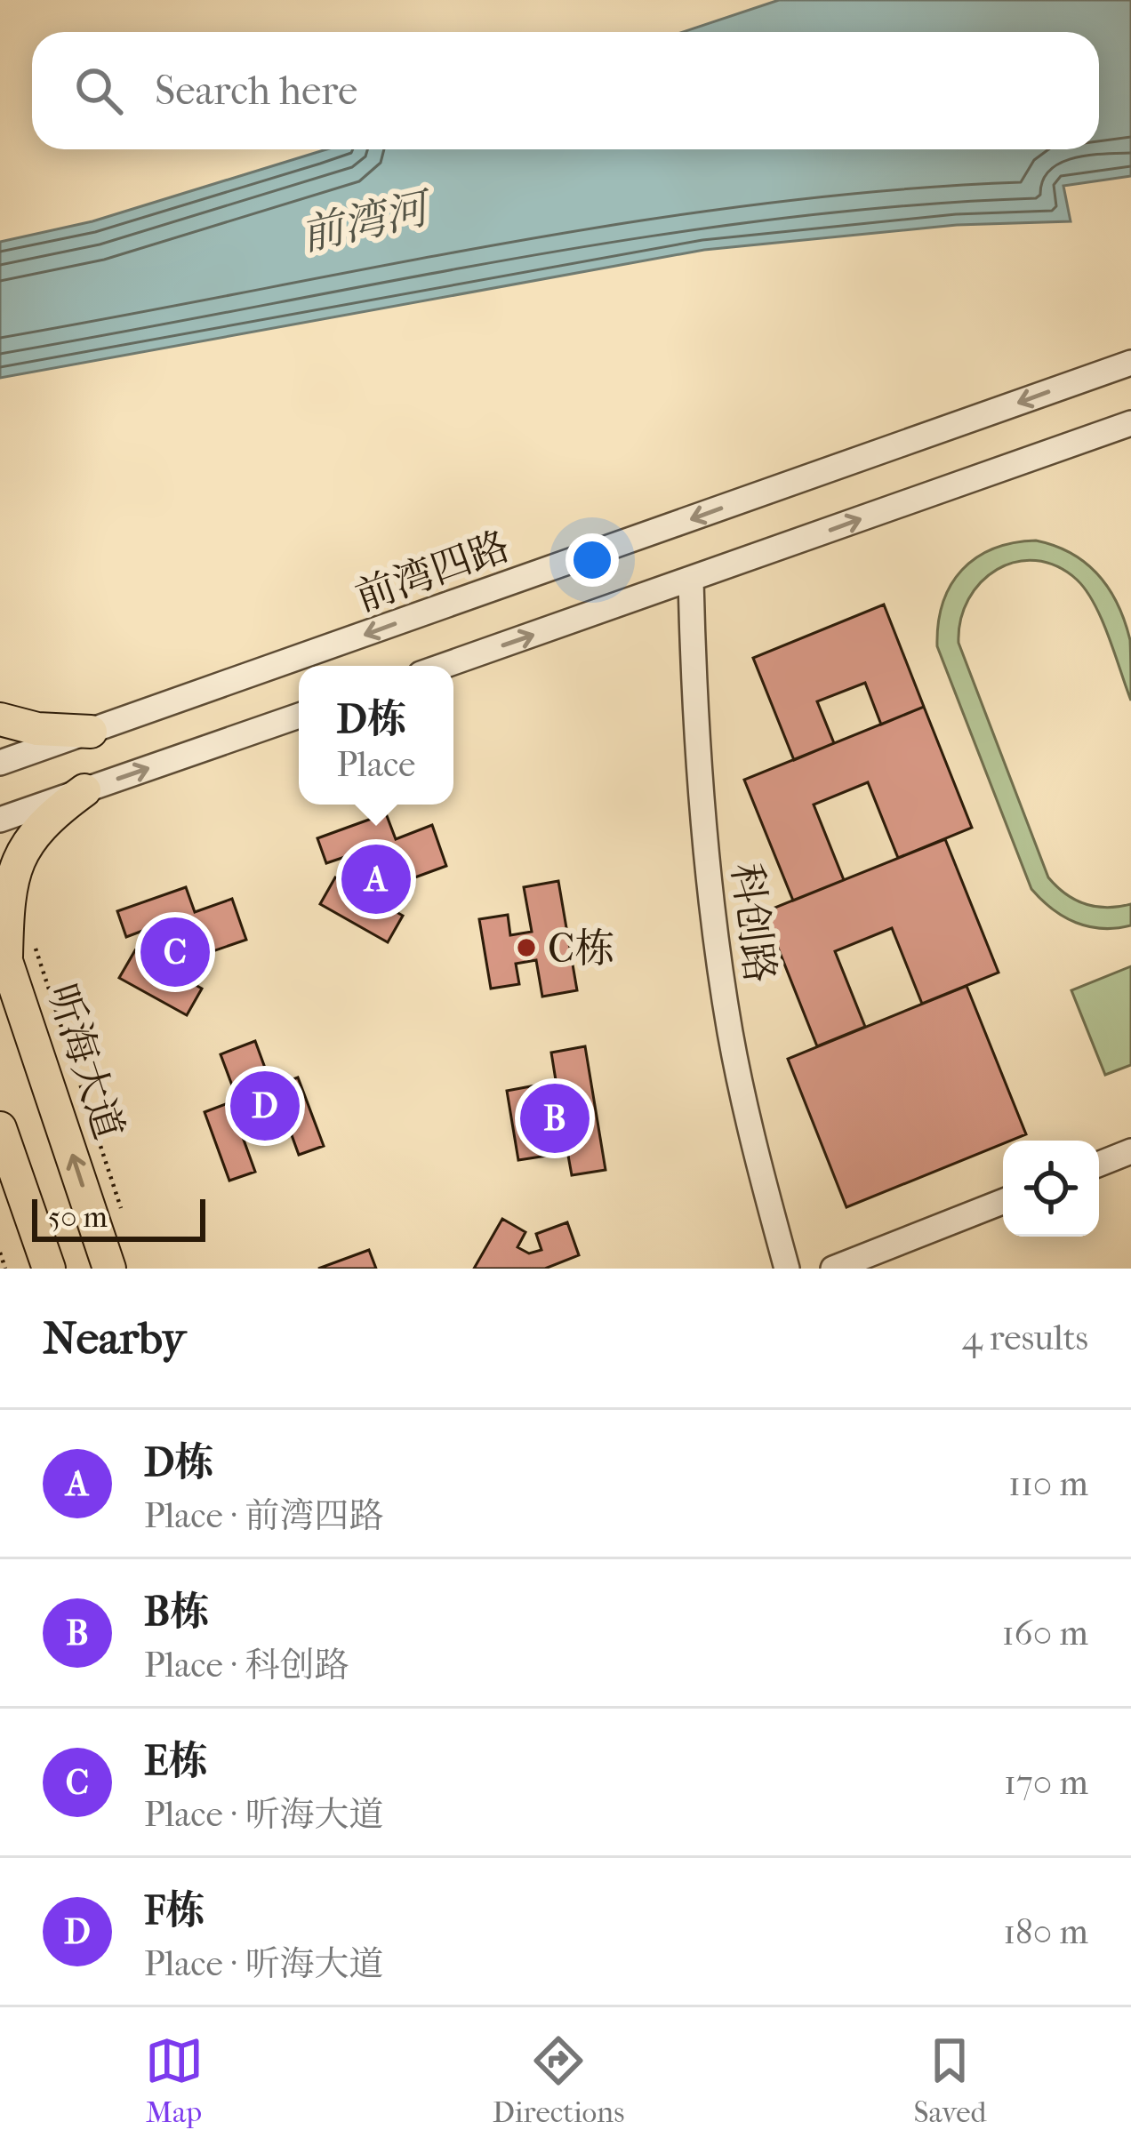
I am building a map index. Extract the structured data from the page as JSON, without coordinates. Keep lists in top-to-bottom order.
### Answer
{
  "streets": {
    "main road": ["听海大道"],
    "street": ["前湾四路", "科创路"]
  },
  "water": ["前湾河"],
  "places": ["C栋"],
  "scale_bar": "50 m",
  "page": {
    "search": "Search here",
    "popup": ["D栋", "Place"],
    "pins": [
      "A",
      "C",
      "D",
      "B"
    ],
    "scale": "50 m",
    "heading": ["Nearby", "4 results"],
    "list": [
      {
        "mark": "A",
        "name": "D栋",
        "note": "Place · 前湾四路",
        "value": "110 m"
      },
      {
        "mark": "B",
        "name": "B栋",
        "note": "Place · 科创路",
        "value": "160 m"
      },
      {
        "mark": "C",
        "name": "E栋",
        "note": "Place · 听海大道",
        "value": "170 m"
      },
      {
        "mark": "D",
        "name": "F栋",
        "note": "Place · 听海大道",
        "value": "180 m"
      }
    ],
    "nav": ["Map", "Directions", "Saved"]
  }
}
